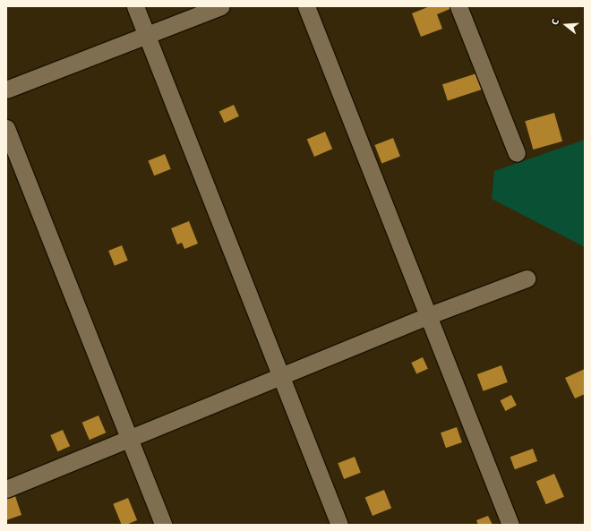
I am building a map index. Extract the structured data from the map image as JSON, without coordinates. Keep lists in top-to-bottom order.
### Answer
{
  "north": "left"
}
